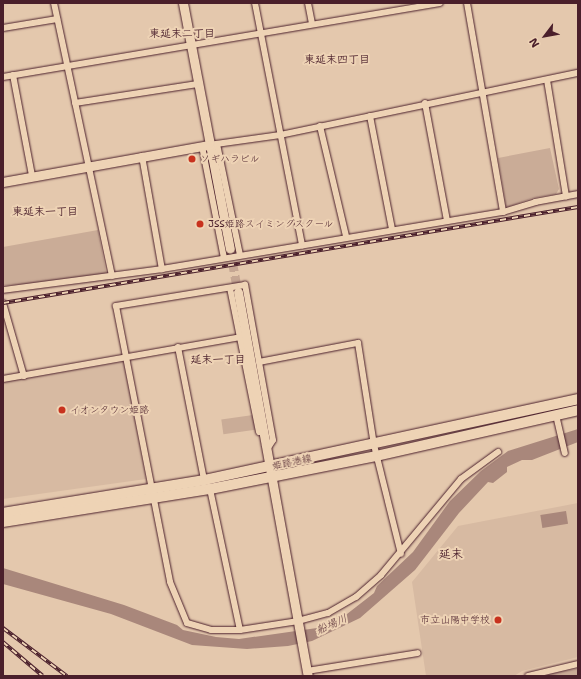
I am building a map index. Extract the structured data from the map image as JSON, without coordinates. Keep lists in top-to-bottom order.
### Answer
{
  "streets": {
    "main road": ["姫路港線"]
  },
  "districts": [
    "東延末二丁目",
    "東延末四丁目",
    "東延末一丁目",
    "延末一丁目",
    "延末"
  ],
  "water": ["船場川"],
  "places": [
    "ソギハラビル",
    "JSS姫路スイミングスクール",
    "イオンタウン姫路",
    "市立山陽中学校"
  ],
  "north": "bottom left"
}
